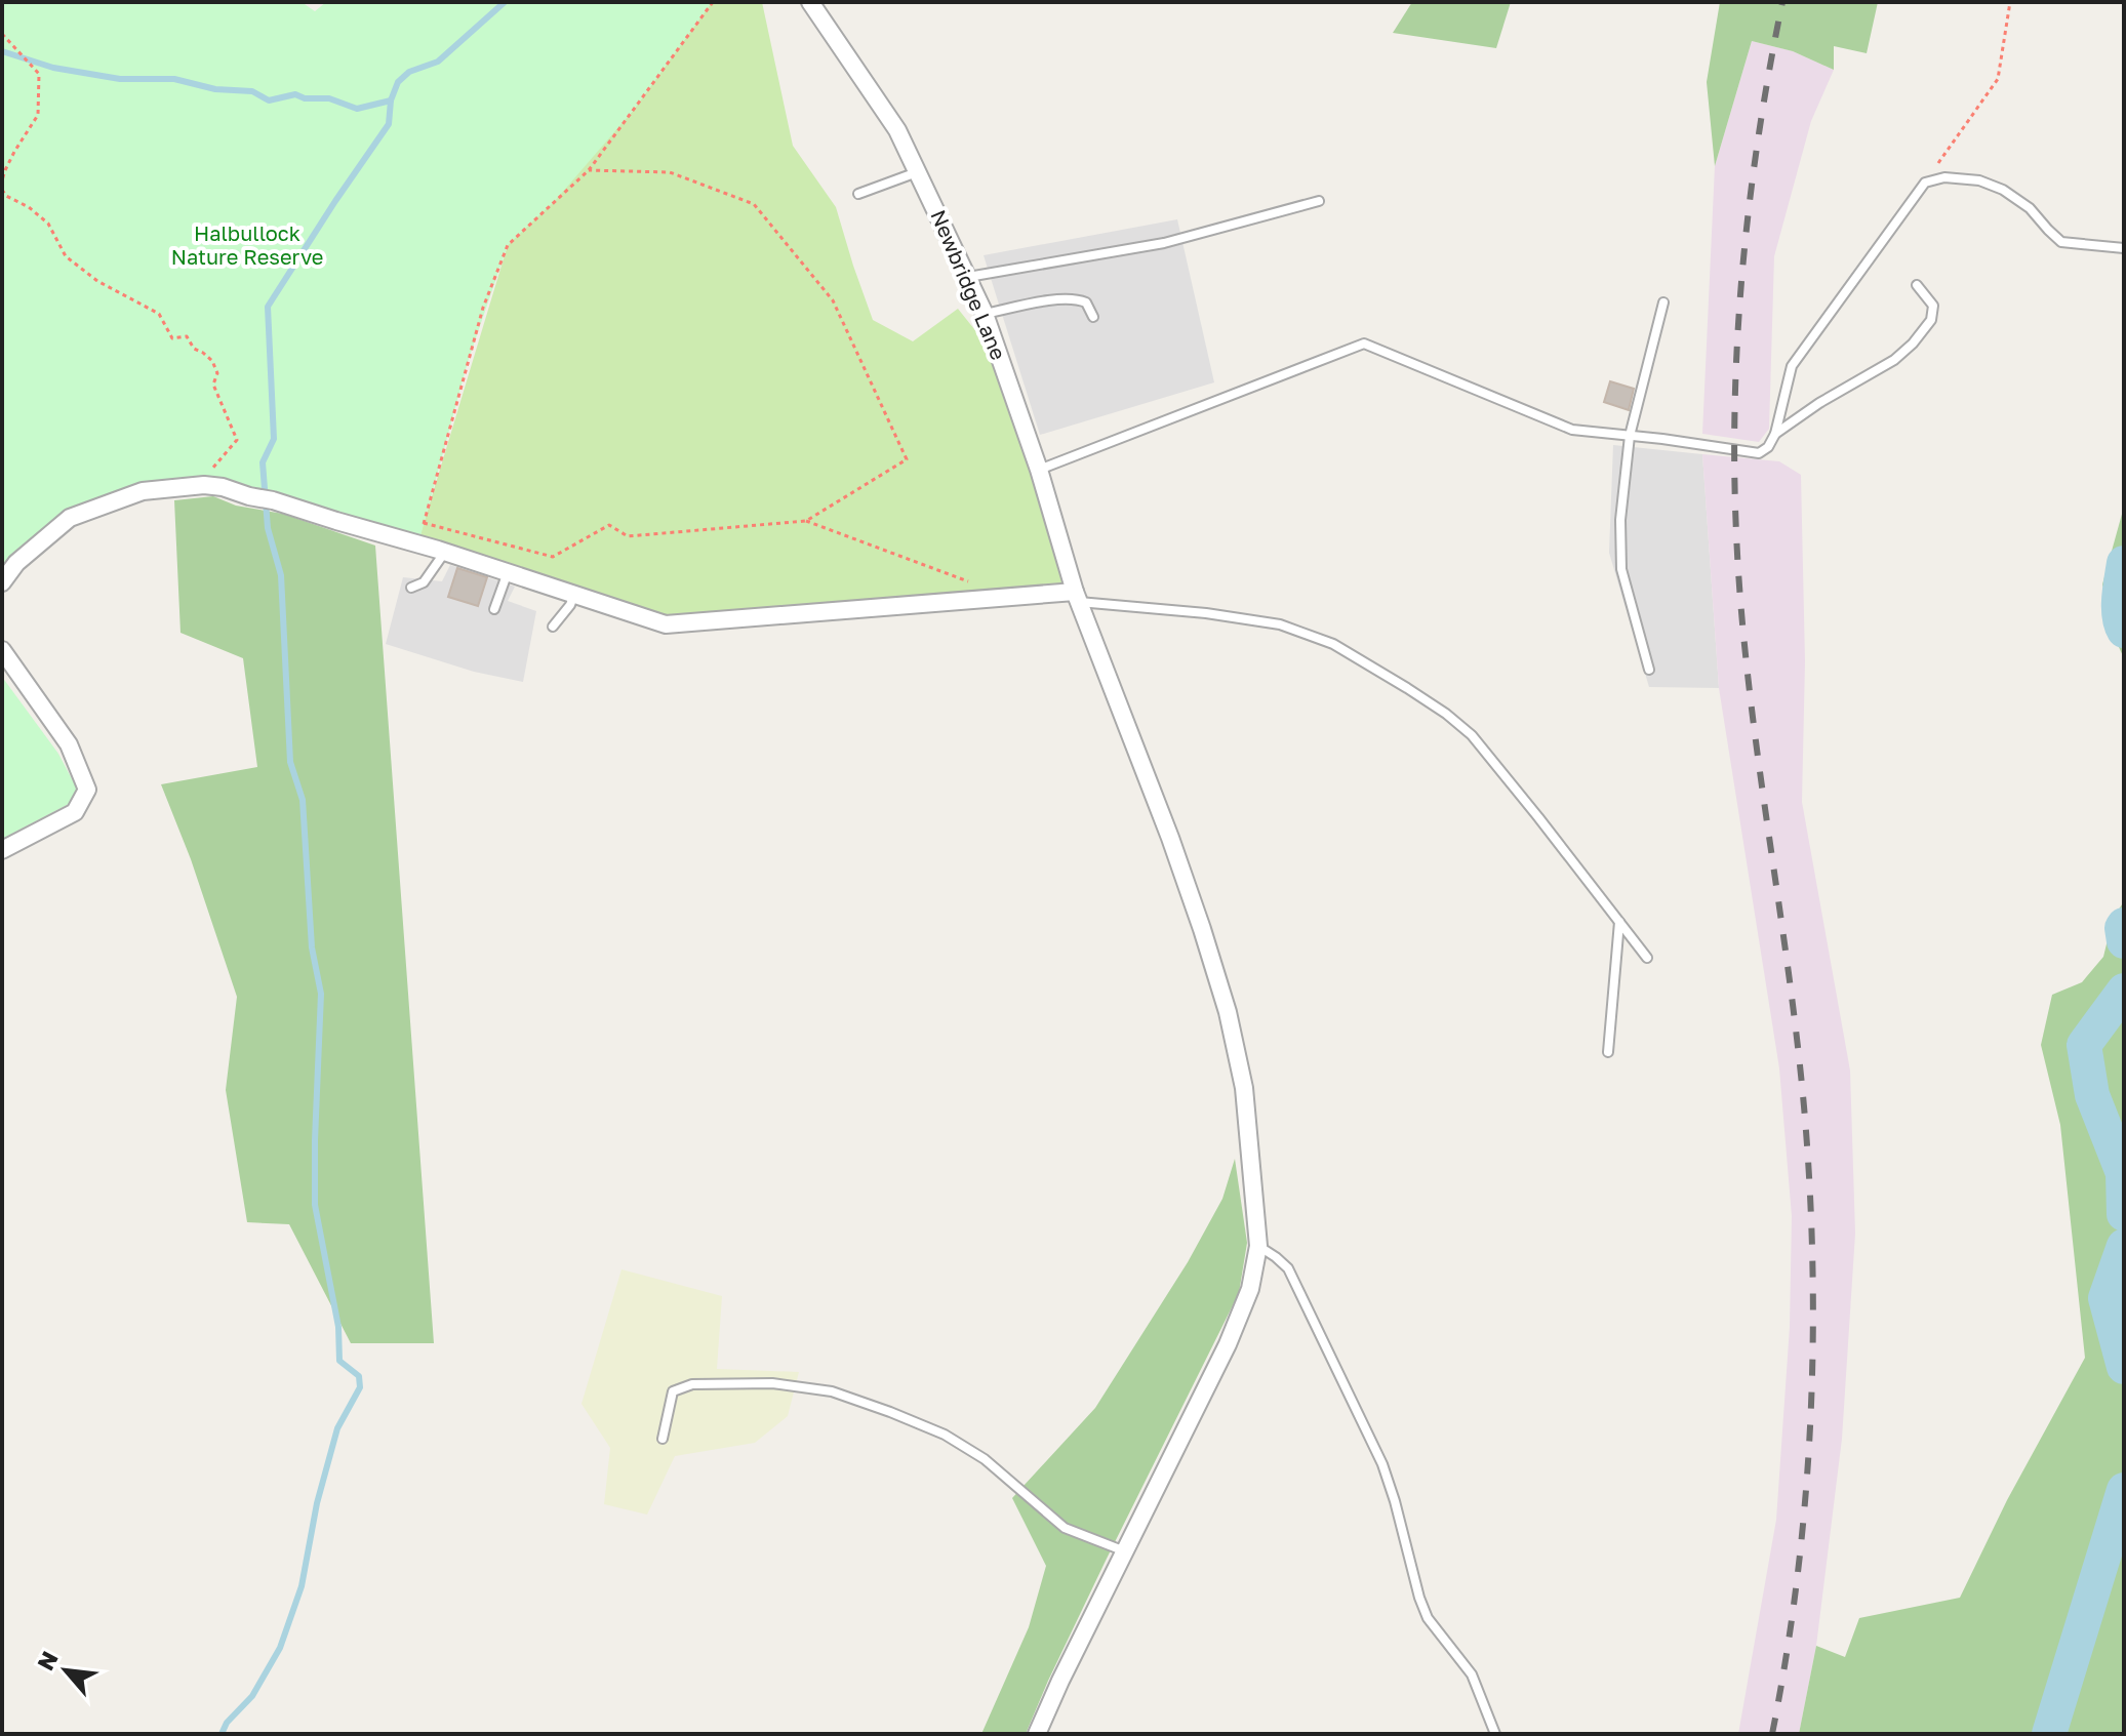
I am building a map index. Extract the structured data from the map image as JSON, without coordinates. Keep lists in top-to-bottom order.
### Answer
{
  "streets": {
    "street": ["Newbridge Lane"]
  },
  "parks": ["Halbullock Nature Reserve"],
  "north": "top left"
}
